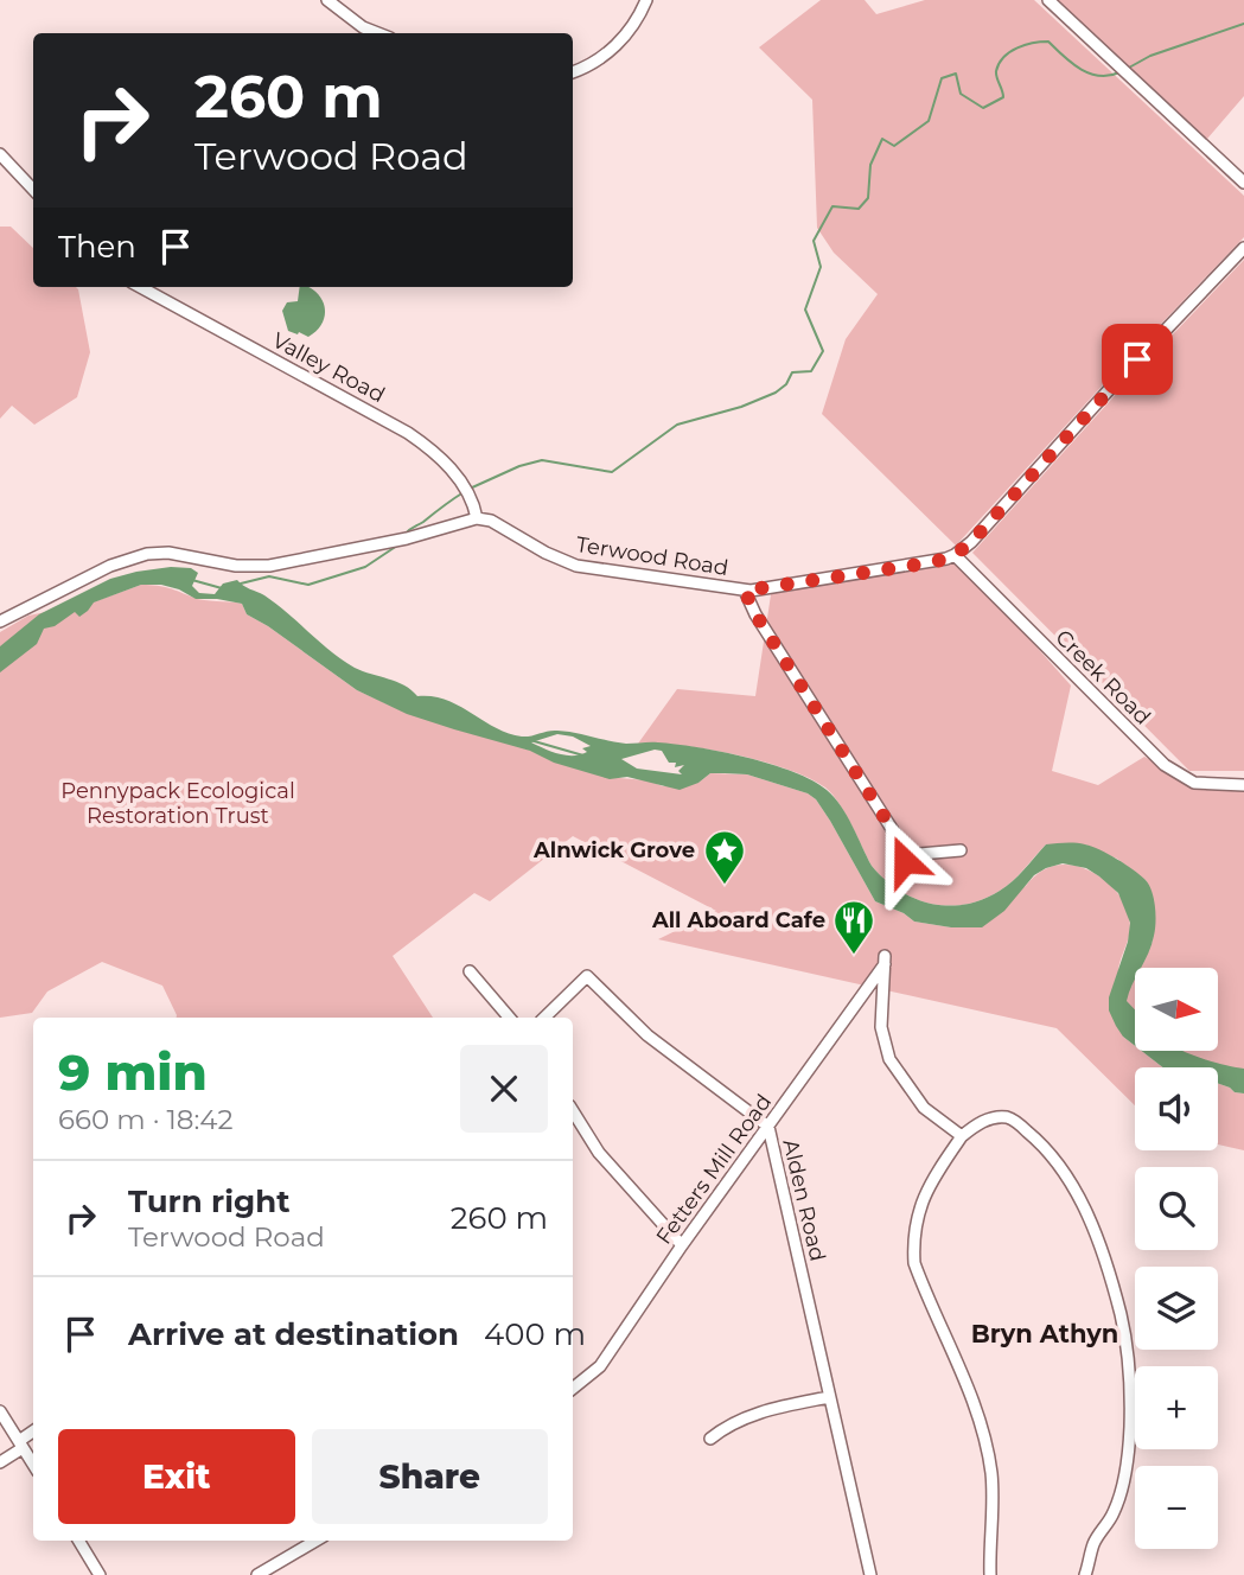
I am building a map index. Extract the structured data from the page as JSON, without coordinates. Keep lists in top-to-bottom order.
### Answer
{
  "streets": {
    "street": [
      "Valley Road",
      "Terwood Road",
      "Creek Road",
      "Fetters Mill Road",
      "Alden Road"
    ]
  },
  "crossings": [
    ["Valley Road", "Terwood Road"],
    ["Terwood Road", "Creek Road"],
    ["Fetters Mill Road", "Alden Road"]
  ],
  "districts": ["Bryn Athyn"],
  "parks": ["Pennypack Ecological Restoration Trust"],
  "places": {
    "place": ["Alnwick Grove"],
    "restaurant": ["All Aboard Cafe"]
  },
  "north": "right",
  "page": {
    "turn": ["260 m", "Terwood Road"],
    "then": "Then",
    "map_buttons": ["+", "−"],
    "heading": ["9 min", "660 m · 18:42"],
    "list": [
      {
        "name": "Turn right",
        "note": "Terwood Road",
        "value": "260 m"
      },
      {
        "name": "Arrive at destination",
        "value": "400 m"
      }
    ],
    "buttons": ["Exit", "Share"]
  }
}
